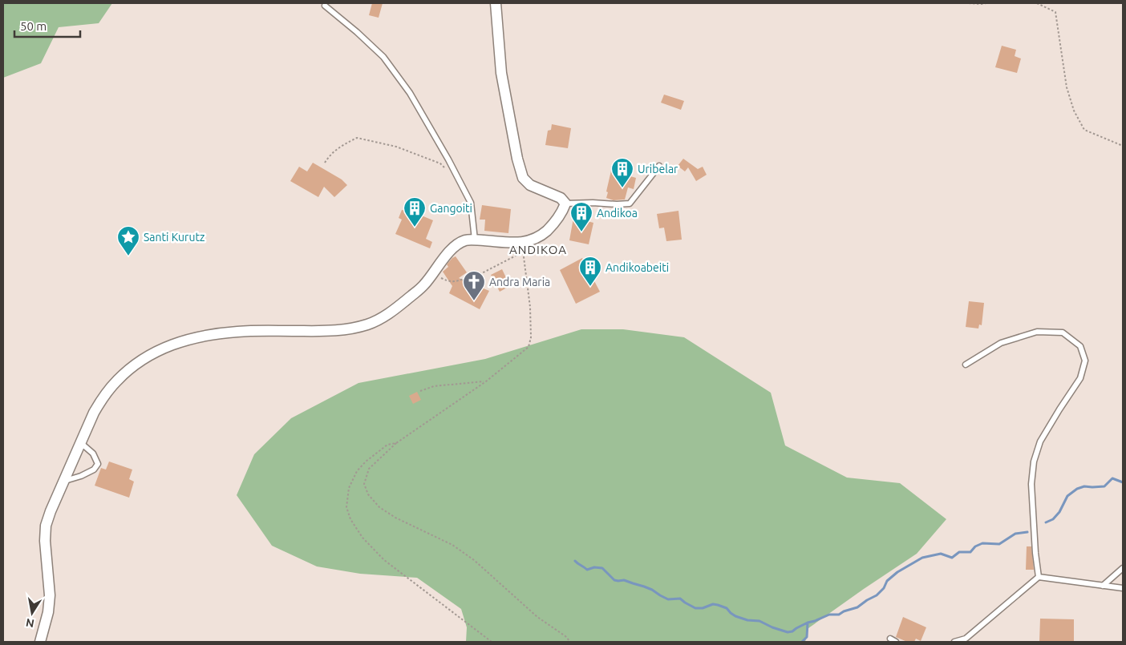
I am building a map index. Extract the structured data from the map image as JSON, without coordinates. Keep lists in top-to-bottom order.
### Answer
{
  "districts": ["ANDIKOA"],
  "places": {
    "building": [
      "Uribelar",
      "Gangoiti",
      "Andikoa",
      "Andikoabeiti"
    ],
    "place": ["Santi Kurutz"],
    "church": ["Andra Maria"]
  },
  "scale_bar": "50 m",
  "north": "bottom"
}
